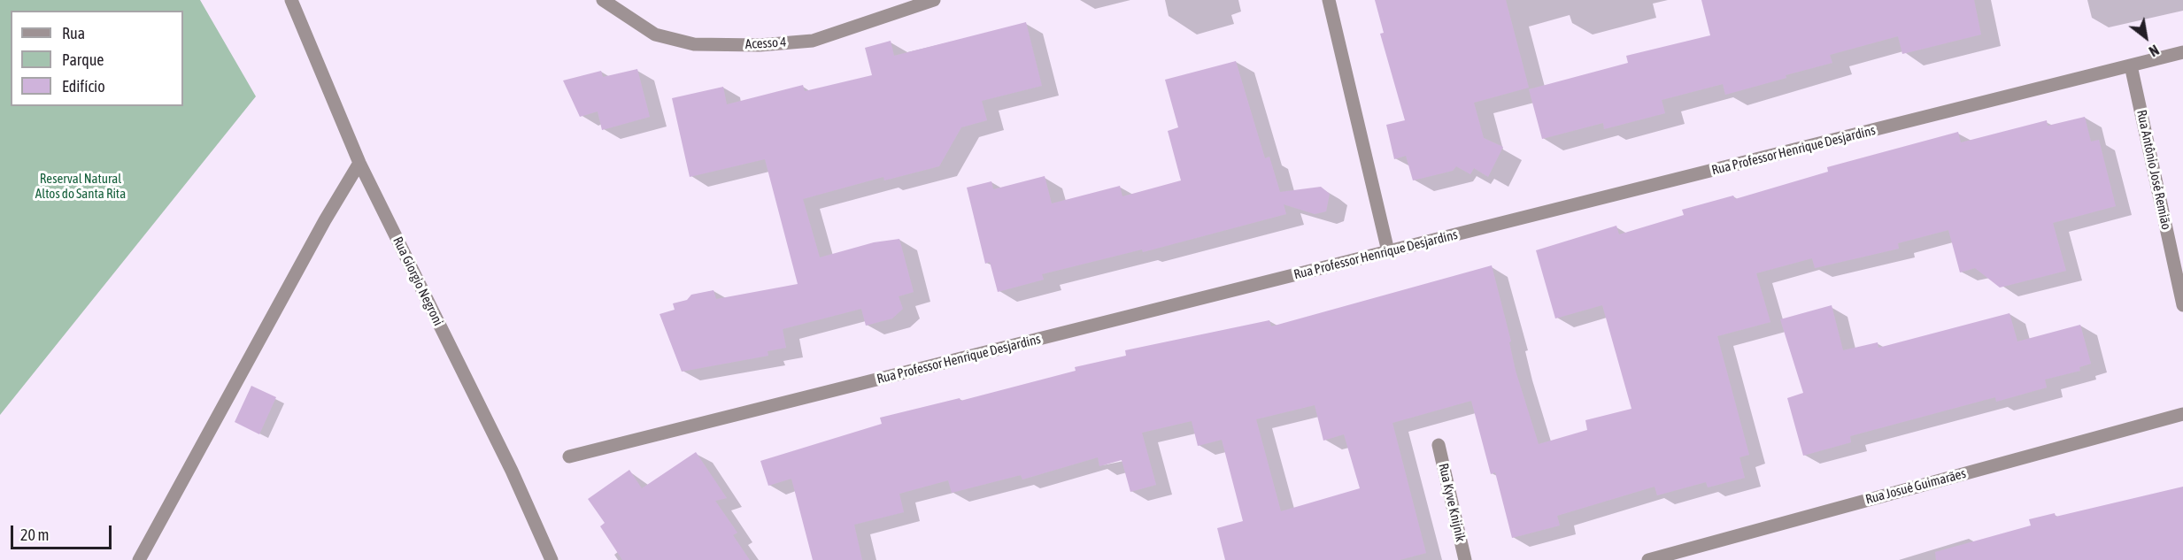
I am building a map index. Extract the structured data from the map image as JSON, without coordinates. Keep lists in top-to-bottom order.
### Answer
{
  "streets": {
    "street": [
      "Acesso 4",
      "Rua Professor Henrique Desjardins",
      "Rua Antônio José Remião",
      "Rua Giorgio Negroni",
      "Rua Josué Guimarães",
      "Rua Kyve Knijnik"
    ]
  },
  "crossings": [
    ["Rua Professor Henrique Desjardins", "Rua Antônio José Remião"]
  ],
  "parks": ["Reserval Natural Altos do Santa Rita"],
  "legend": ["Rua", "Parque", "Edifício"],
  "scale_bar": "20 m",
  "north": "bottom right"
}
